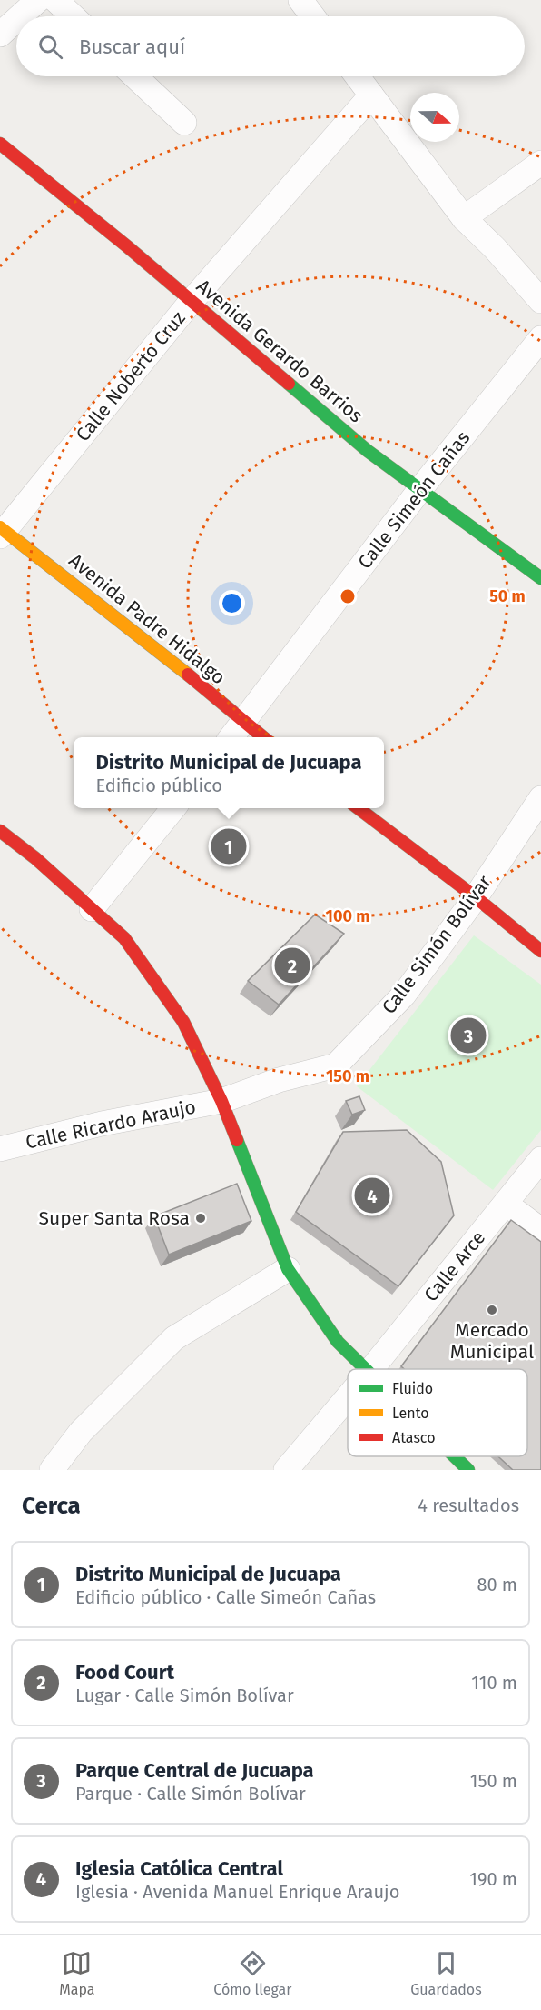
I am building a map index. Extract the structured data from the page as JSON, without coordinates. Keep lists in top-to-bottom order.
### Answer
{
  "streets": {
    "main road": ["Avenida Gerardo Barrios", "Avenida Padre Hidalgo"],
    "street": [
      "Calle Noberto Cruz",
      "Calle Simeón Cañas",
      "Calle Simón Bolívar",
      "Calle Ricardo Araujo",
      "Calle Arce"
    ]
  },
  "crossings": [
    ["Avenida Gerardo Barrios", "Calle Noberto Cruz"],
    ["Avenida Gerardo Barrios", "Calle Simeón Cañas"],
    ["Calle Noberto Cruz", "Avenida Padre Hidalgo"],
    ["Calle Simeón Cañas", "Avenida Padre Hidalgo"],
    ["Calle Simón Bolívar", "Calle Ricardo Araujo"]
  ],
  "places": ["Super Santa Rosa", "Mercado Municipal"],
  "legend": ["Fluido", "Lento", "Atasco"],
  "north": "right",
  "page": {
    "search": "Buscar aquí",
    "popup": ["Distrito Municipal de Jucuapa", "Edificio público"],
    "pins": [
      "1",
      "2",
      "3",
      "4"
    ],
    "heading": ["Cerca", "4 resultados"],
    "list": [
      {
        "mark": "1",
        "name": "Distrito Municipal de Jucuapa",
        "note": "Edificio público · Calle Simeón Cañas",
        "value": "80 m"
      },
      {
        "mark": "2",
        "name": "Food Court",
        "note": "Lugar · Calle Simón Bolívar",
        "value": "110 m"
      },
      {
        "mark": "3",
        "name": "Parque Central de Jucuapa",
        "note": "Parque · Calle Simón Bolívar",
        "value": "150 m"
      },
      {
        "mark": "4",
        "name": "Iglesia Católica Central",
        "note": "Iglesia · Avenida Manuel Enrique Araujo",
        "value": "190 m"
      }
    ],
    "nav": ["Mapa", "Cómo llegar", "Guardados"]
  },
  "rings": ["50 m", "100 m", "150 m"]
}
